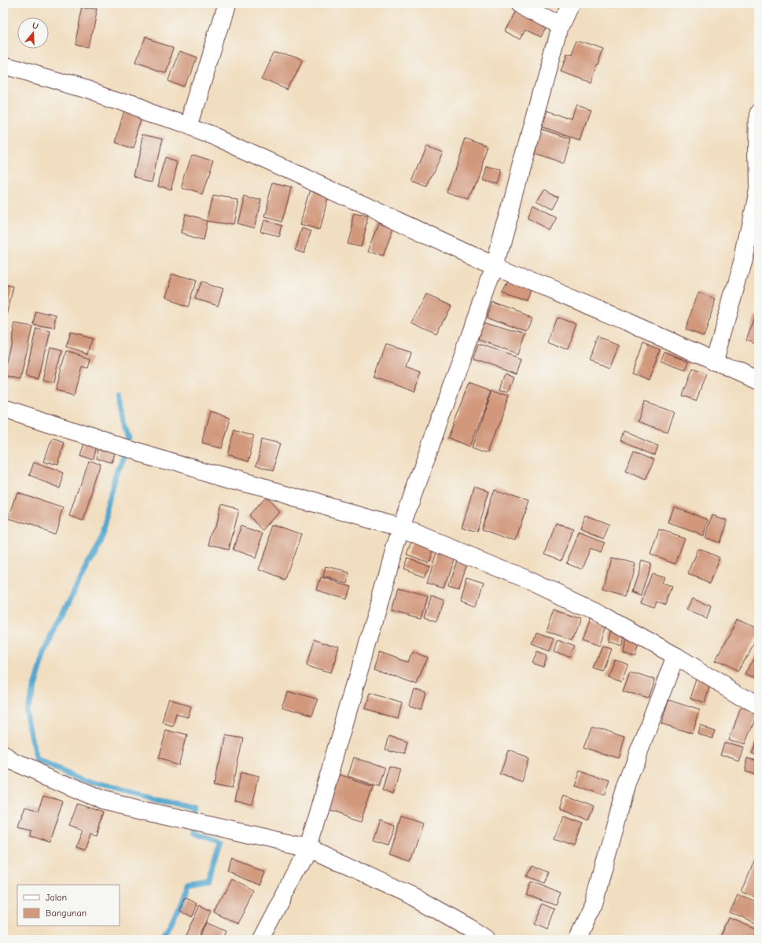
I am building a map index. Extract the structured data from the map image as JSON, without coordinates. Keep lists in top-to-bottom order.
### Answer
{
  "legend": ["Jalan", "Bangunan"],
  "north": "top"
}
